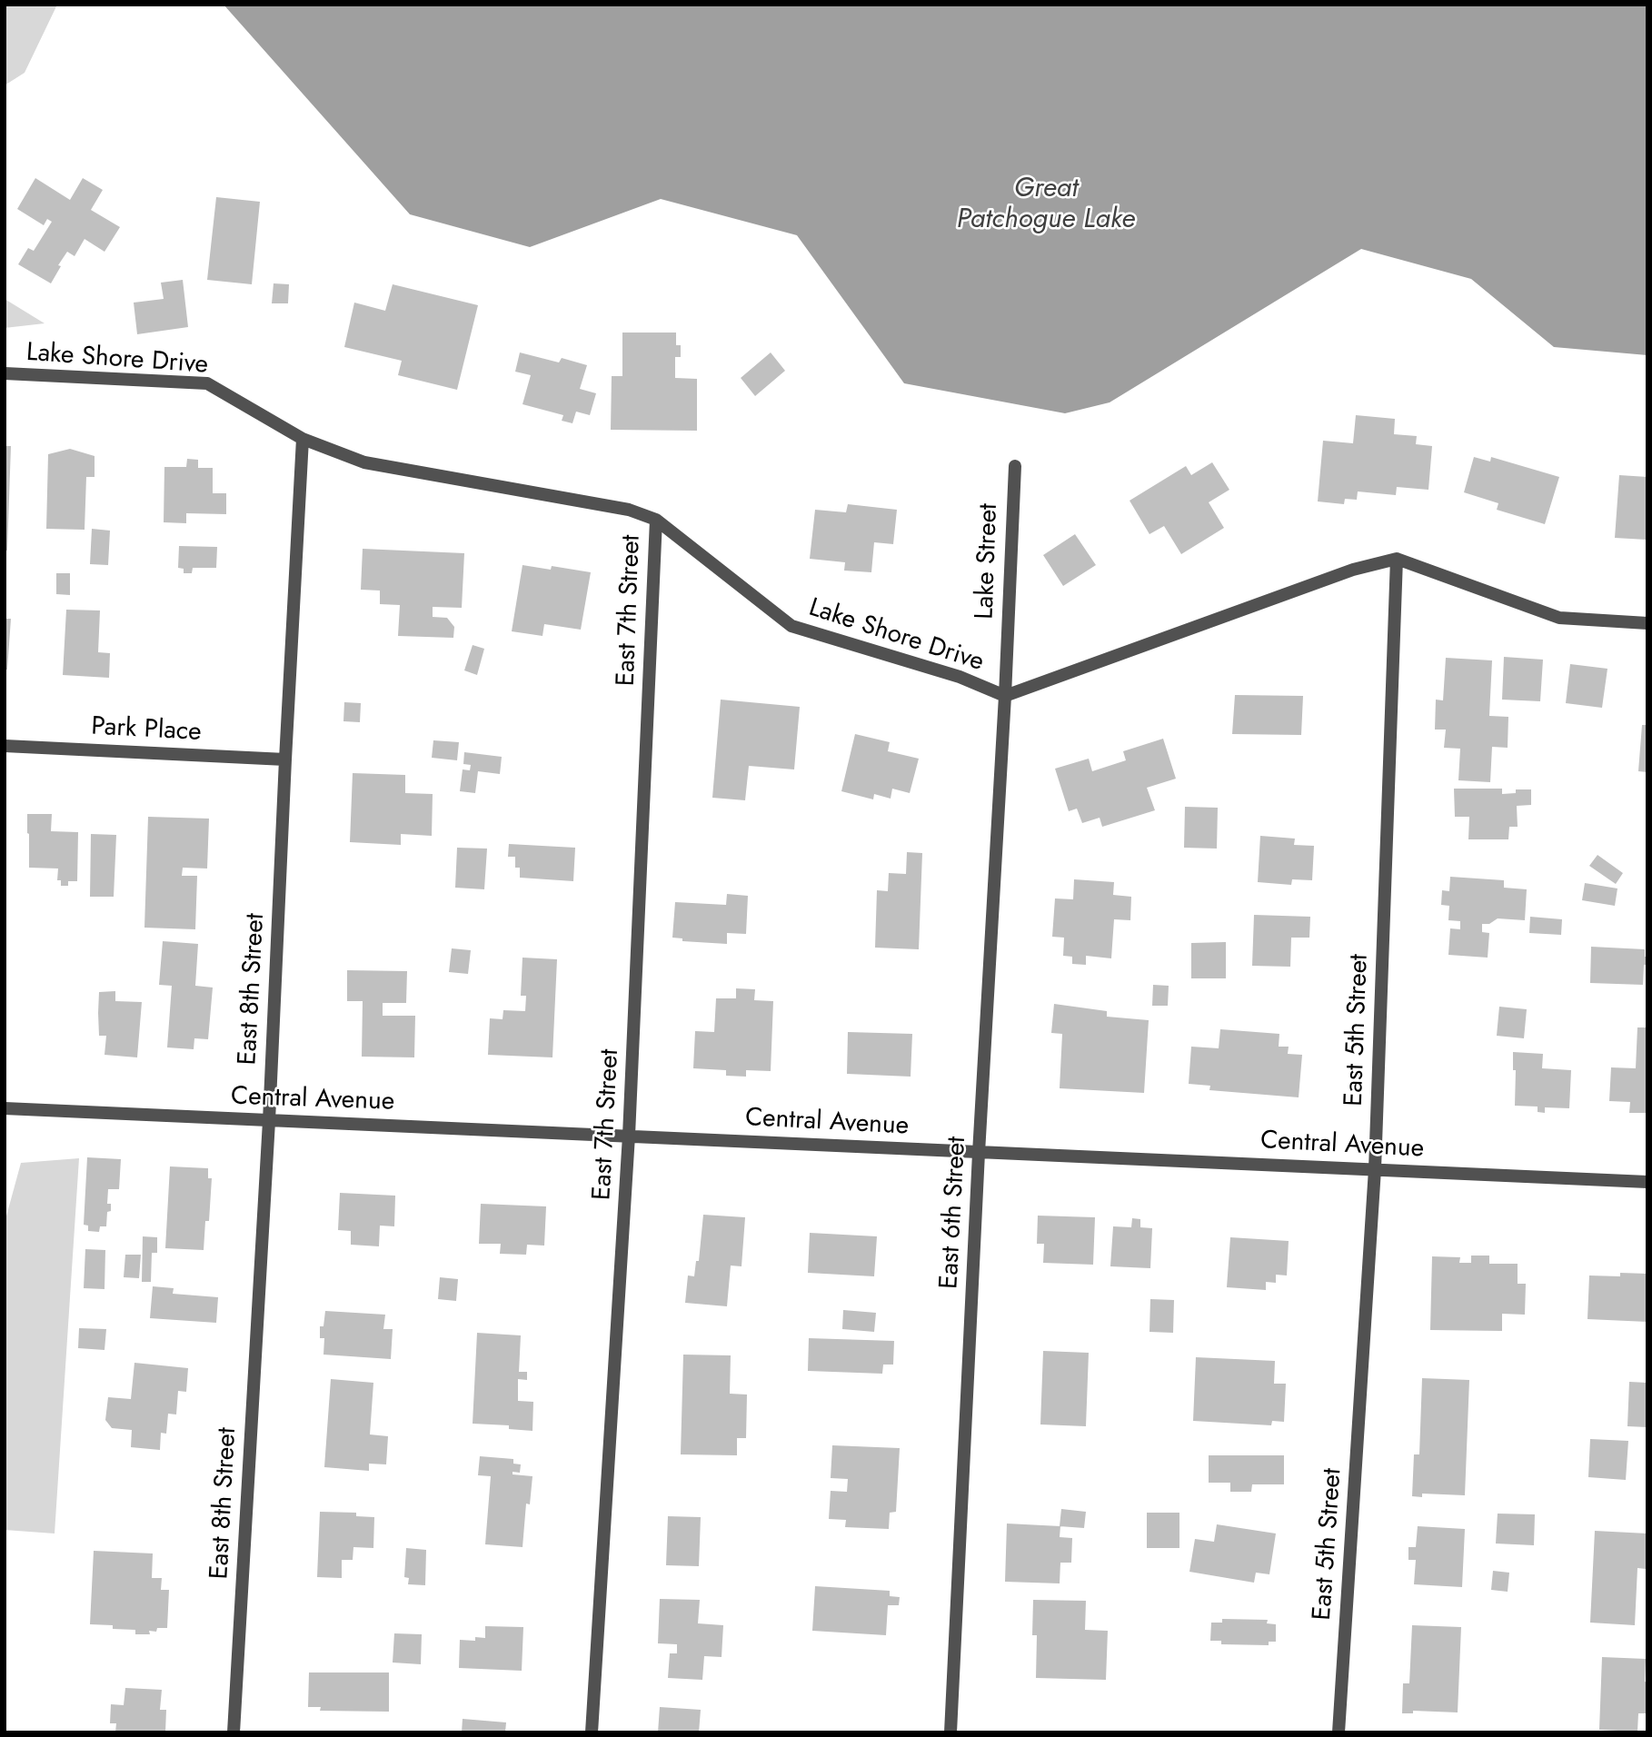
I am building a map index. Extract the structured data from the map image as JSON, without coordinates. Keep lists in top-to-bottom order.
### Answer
{
  "streets": {
    "street": [
      "Lake Shore Drive",
      "Lake Street",
      "East 7th Street",
      "Park Place",
      "East 8th Street",
      "East 5th Street",
      "Central Avenue",
      "East 6th Street"
    ]
  },
  "crossings": [
    ["Lake Shore Drive", "Lake Street"],
    ["Lake Shore Drive", "East 7th Street"],
    ["Lake Shore Drive", "East 8th Street"],
    ["Lake Shore Drive", "East 5th Street"],
    ["Lake Shore Drive", "East 6th Street"],
    ["Lake Street", "East 6th Street"],
    ["East 7th Street", "Central Avenue"],
    ["Park Place", "East 8th Street"],
    ["East 8th Street", "Central Avenue"],
    ["East 5th Street", "Central Avenue"],
    ["Central Avenue", "East 6th Street"]
  ],
  "water": ["Great Patchogue Lake"]
}
